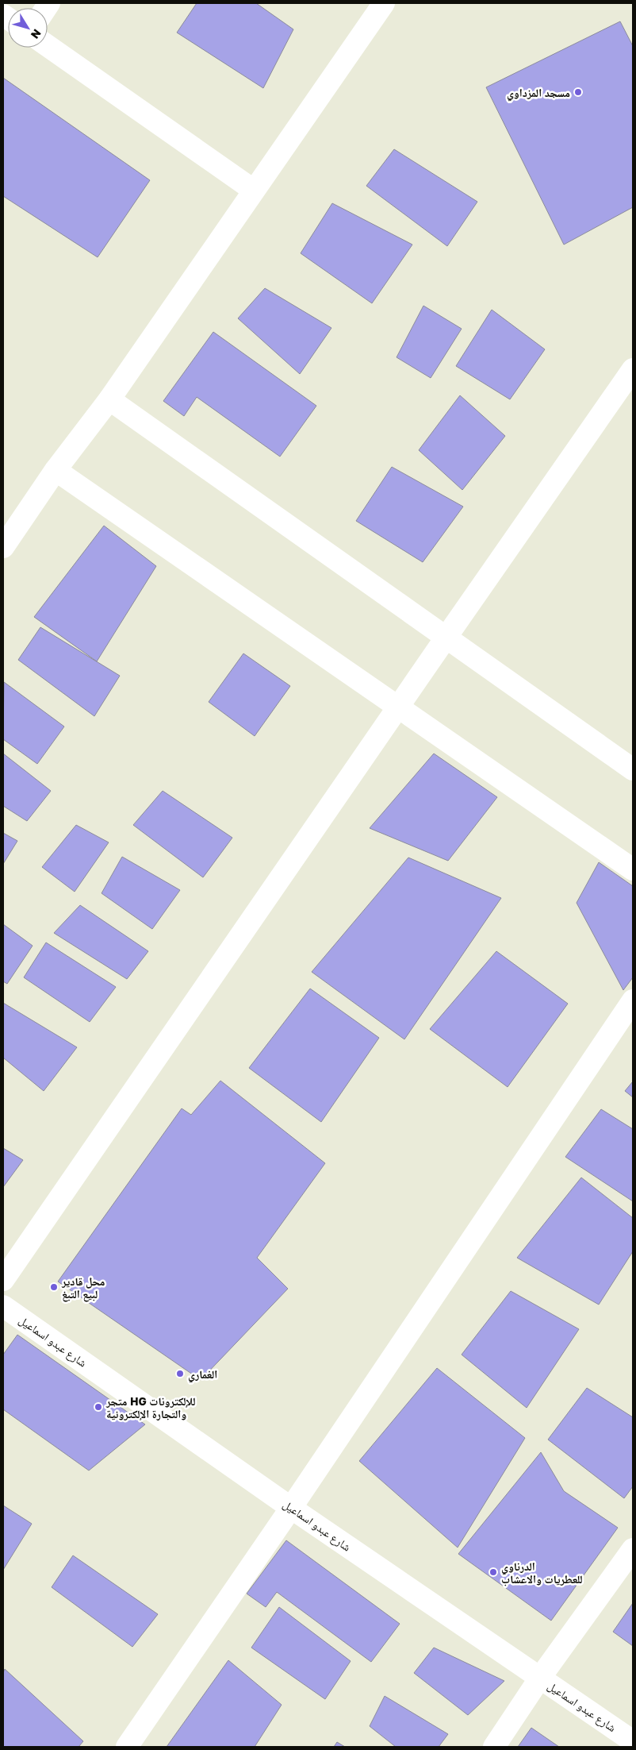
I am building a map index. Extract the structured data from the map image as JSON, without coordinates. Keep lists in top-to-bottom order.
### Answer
{
  "streets": {
    "street": ["شارع عبدو اسماعيل"]
  },
  "places": [
    "مسجد المزداوي",
    "محل قادير لبيع التبغ",
    "الغماري",
    "متجر HG للإلكترونات والتجارة الإلكترونية",
    "الدرناوي للعطريات والاعشاب"
  ],
  "north": "bottom right"
}
